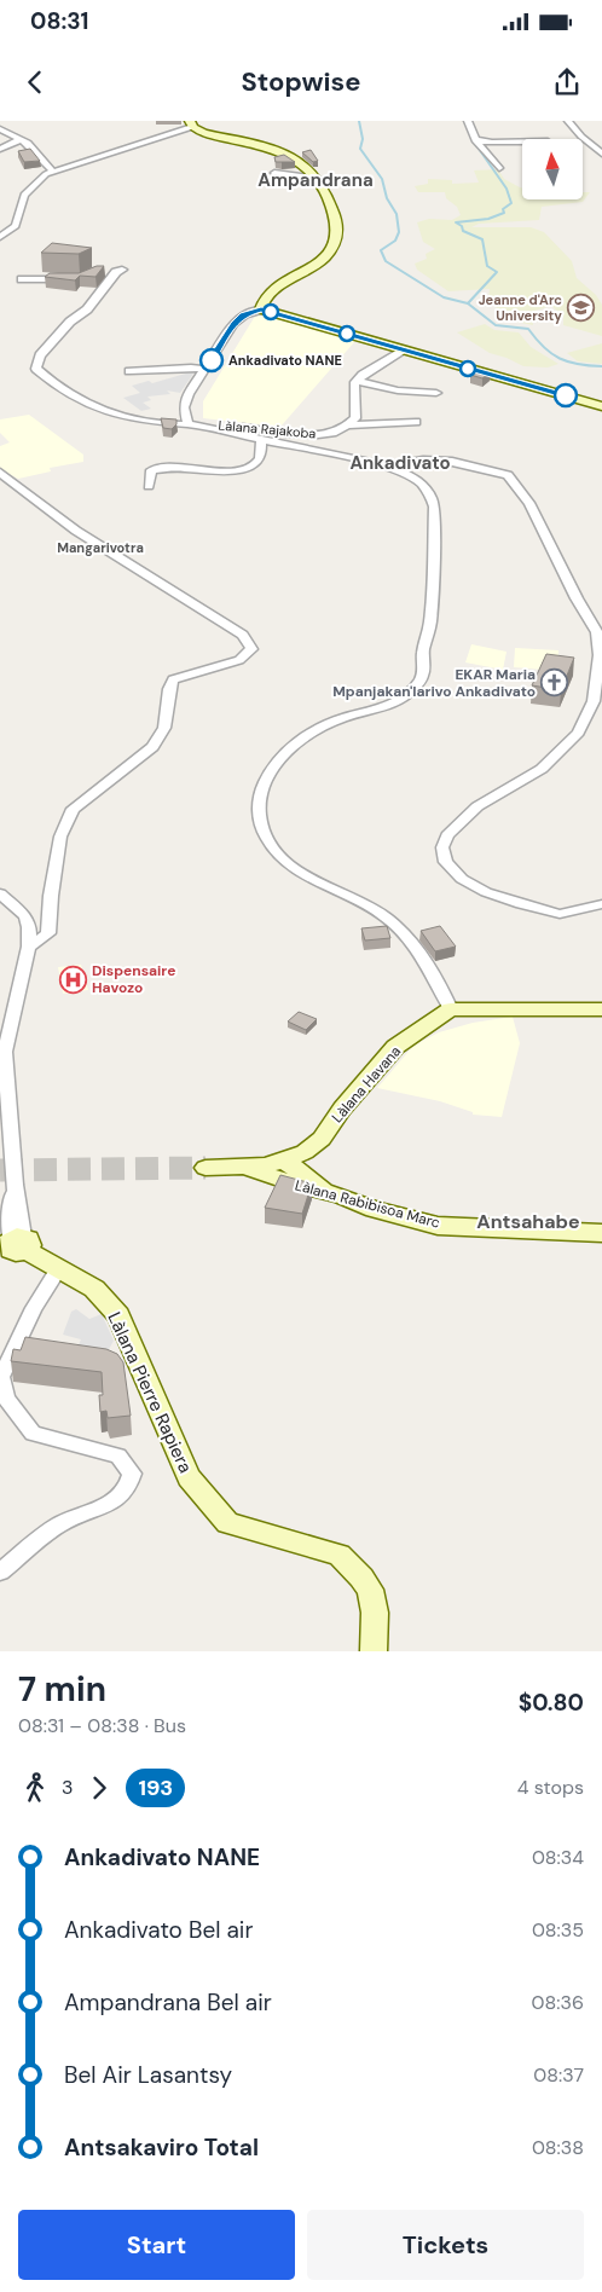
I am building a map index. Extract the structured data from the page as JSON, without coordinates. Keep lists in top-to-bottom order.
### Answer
{
  "streets": {
    "main road": ["Làlana Havana", "Làlana Rabibisoa Marc", "Làlana Pierre Rapiera"],
    "street": ["Làlana Rajakoba"]
  },
  "crossings": [
    ["Làlana Havana", "Làlana Rabibisoa Marc"]
  ],
  "districts": [
    "Ampandrana",
    "Ankadivato",
    "Mangarivotra",
    "Antsahabe"
  ],
  "places": {
    "school or university": ["Jeanne d'Arc University"],
    "other": ["Ankadivato NANE"],
    "church": ["EKAR Maria Mpanjakan'Iarivo Ankadivato"],
    "hospital": ["Dispensaire Havozo"]
  },
  "lines": ["bus line 193"],
  "north": "top",
  "page": {
    "status": "08:31",
    "header": "Stopwise",
    "heading": ["7 min", "08:31 – 08:38 · Bus", "$0.80"],
    "legs": ["3", "193", "4 stops"],
    "list": [
      {
        "name": "Ankadivato NANE",
        "value": "08:34"
      },
      {
        "name": "Ankadivato Bel air",
        "value": "08:35"
      },
      {
        "name": "Ampandrana Bel air",
        "value": "08:36"
      },
      {
        "name": "Bel Air Lasantsy",
        "value": "08:37"
      },
      {
        "name": "Antsakaviro Total",
        "value": "08:38"
      }
    ],
    "buttons": ["Start", "Tickets"]
  }
}
